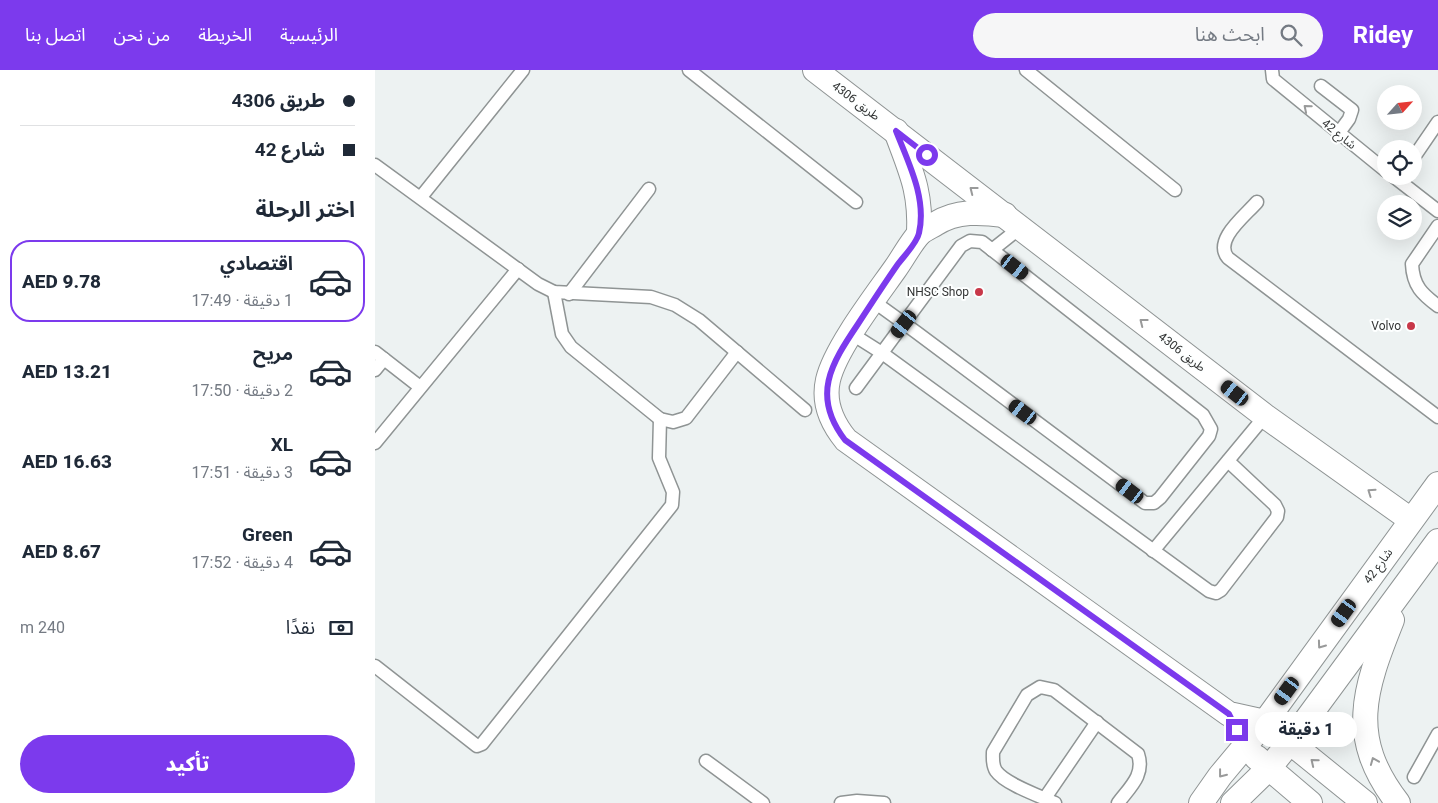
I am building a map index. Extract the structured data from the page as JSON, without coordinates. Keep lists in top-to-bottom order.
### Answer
{
  "streets": {
    "street": ["طريق 4306", "شارع 42"]
  },
  "crossings": [
    ["طريق 4306", "شارع 42"]
  ],
  "one_way": ["طريق 4306"],
  "places": ["NHSC Shop", "Volvo"],
  "north": "top right",
  "page": {
    "header": "Ridey",
    "search": "ابحث هنا",
    "nav": [
      "الرئيسية",
      "الخريطة",
      "من نحن",
      "اتصل بنا"
    ],
    "banner": ["طريق 4306", "شارع 42"],
    "heading": "اختر الرحلة",
    "list": [
      {
        "name": "اقتصادي",
        "note": "1 دقيقة · 17:49",
        "value": "AED 9.78"
      },
      {
        "name": "مريح",
        "note": "2 دقيقة · 17:50",
        "value": "AED 13.21"
      },
      {
        "name": "XL",
        "note": "3 دقيقة · 17:51",
        "value": "AED 16.63"
      },
      {
        "name": "Green",
        "note": "4 دقيقة · 17:52",
        "value": "AED 8.67"
      }
    ],
    "pay": ["نقدًا", "240 m"],
    "bubble": "1 دقيقة",
    "buttons": "تأكيد"
  }
}
